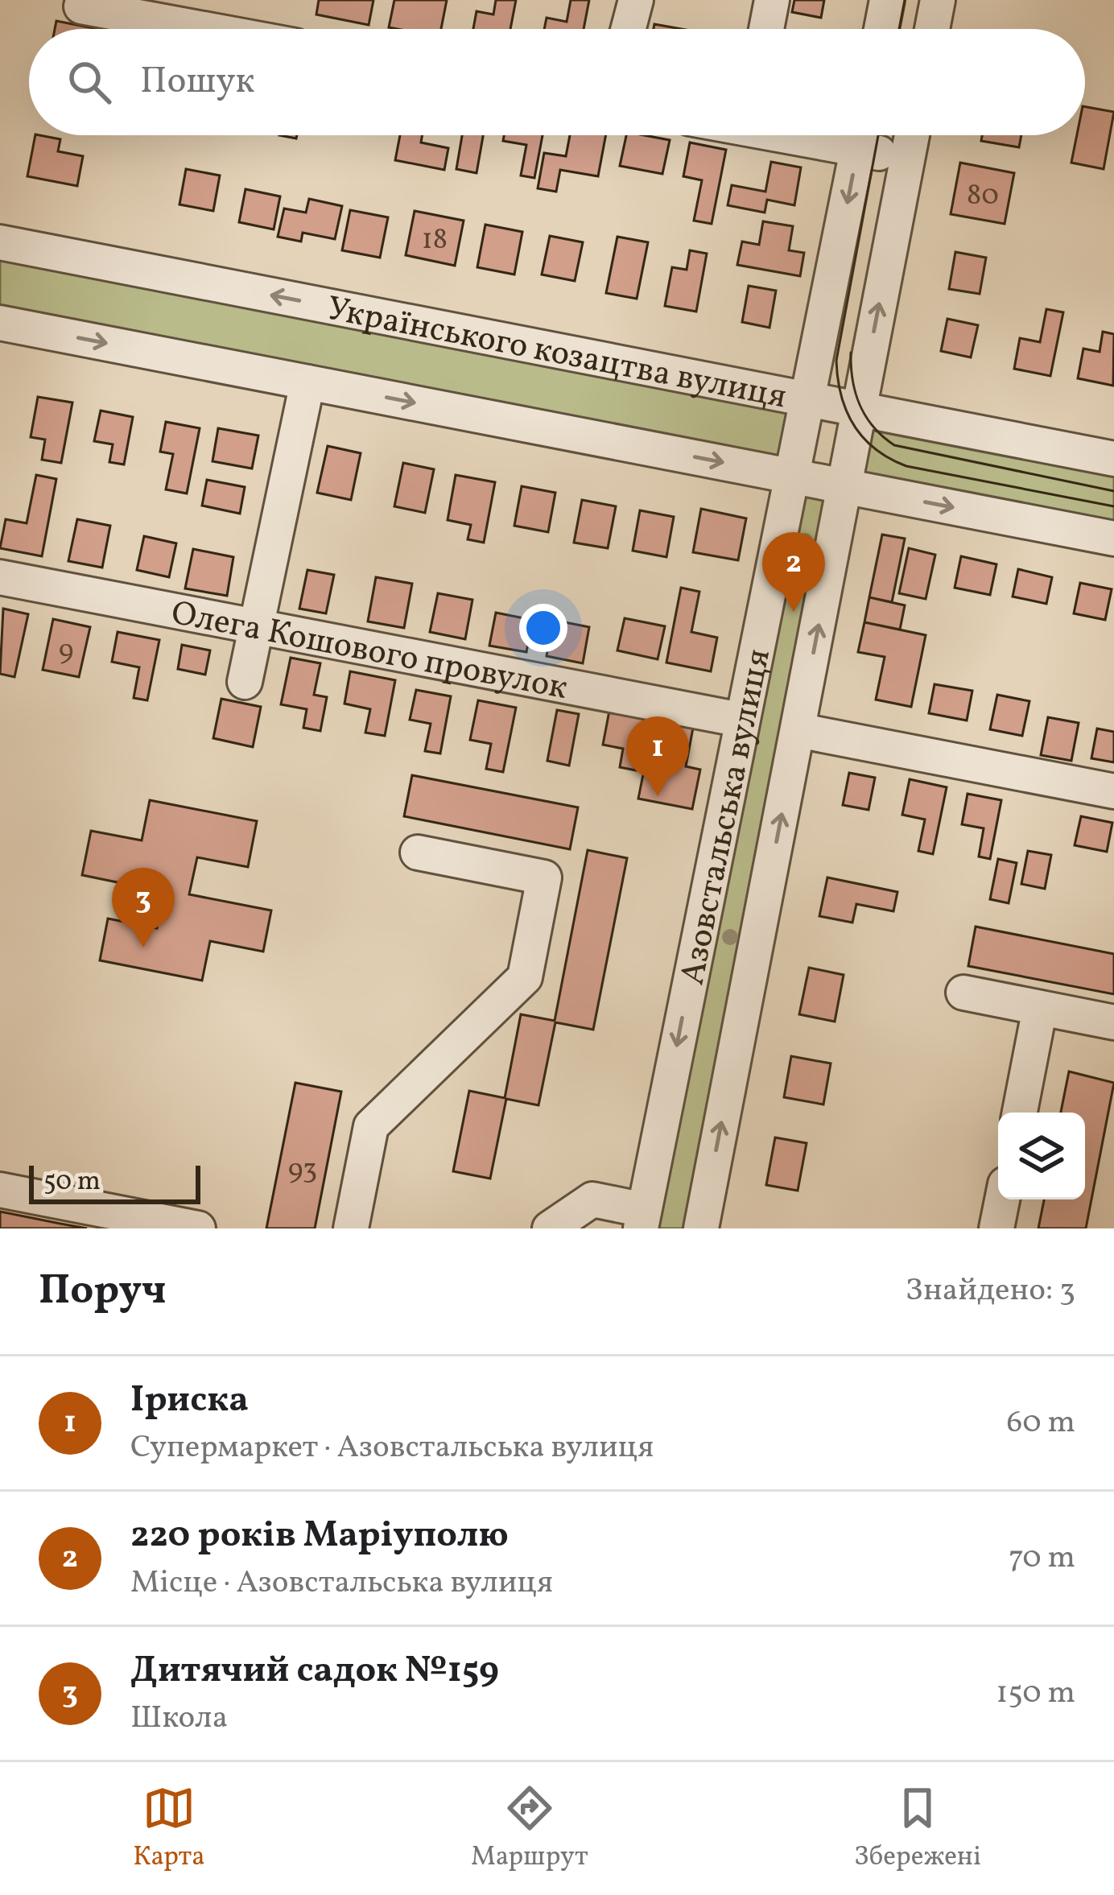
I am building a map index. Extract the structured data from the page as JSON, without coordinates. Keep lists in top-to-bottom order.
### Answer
{
  "streets": {
    "street": ["Українського козацтва вулиця", "Олега Кошового провулок", "Азовстальська вулиця"]
  },
  "crossings": [
    ["Українського козацтва вулиця", "Азовстальська вулиця"],
    ["Олега Кошового провулок", "Азовстальська вулиця"]
  ],
  "house_numbers": [
    "80",
    "18",
    "9",
    "93"
  ],
  "scale_bar": "50 m",
  "page": {
    "search": "Пошук",
    "pins": ["2", "1", "3"],
    "scale": "50 m",
    "heading": ["Поруч", "Знайдено: 3"],
    "list": [
      {
        "mark": "1",
        "name": "Іриска",
        "note": "Супермаркет · Азовстальська вулиця",
        "value": "60 m"
      },
      {
        "mark": "2",
        "name": "220 років Маріуполю",
        "note": "Місце · Азовстальська вулиця",
        "value": "70 m"
      },
      {
        "mark": "3",
        "name": "Дитячий садок №159",
        "note": "Школа",
        "value": "150 m"
      }
    ],
    "nav": ["Карта", "Маршрут", "Збережені"]
  }
}
